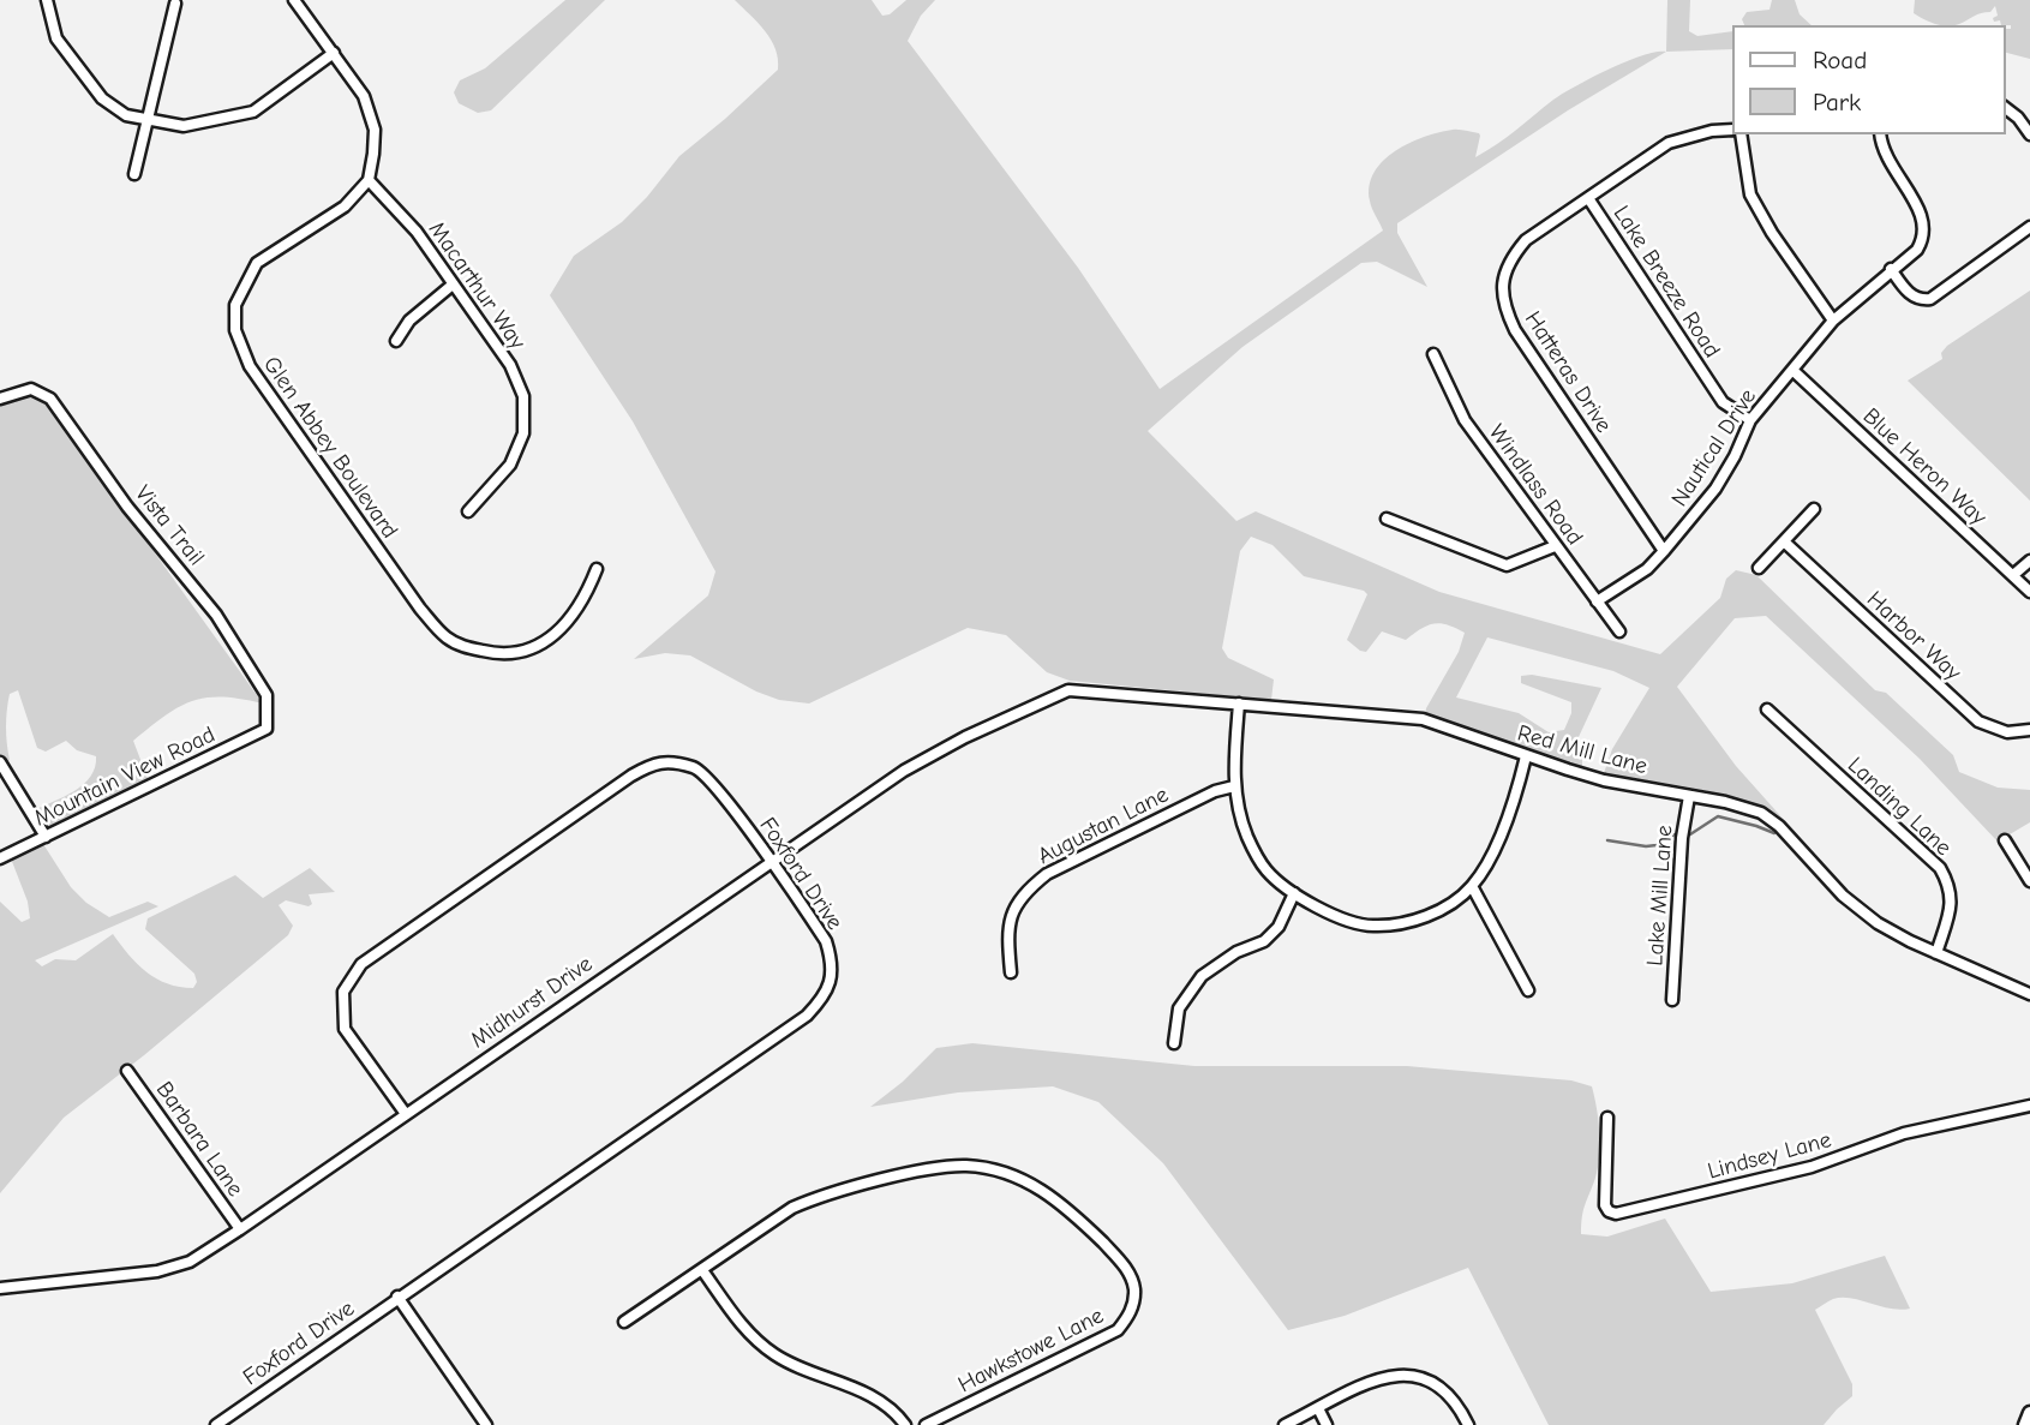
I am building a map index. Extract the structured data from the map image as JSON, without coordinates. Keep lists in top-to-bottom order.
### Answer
{
  "streets": {
    "street": [
      "Lake Breeze Road",
      "Macarthur Way",
      "Hatteras Drive",
      "Glen Abbey Boulevard",
      "Nautical Drive",
      "Blue Heron Way",
      "Windlass Road",
      "Vista Trail",
      "Harbor Way",
      "Red Mill Lane",
      "Mountain View Road",
      "Landing Lane",
      "Augustan Lane",
      "Foxford Drive",
      "Lake Mill Lane",
      "Midhurst Drive",
      "Barbara Lane",
      "Lindsey Lane",
      "Hawkstowe Lane"
    ]
  },
  "crossings": [
    ["Lake Breeze Road", "Hatteras Drive"],
    ["Lake Breeze Road", "Nautical Drive"],
    ["Macarthur Way", "Glen Abbey Boulevard"],
    ["Hatteras Drive", "Nautical Drive"],
    ["Nautical Drive", "Blue Heron Way"],
    ["Nautical Drive", "Windlass Road"],
    ["Vista Trail", "Mountain View Road"],
    ["Red Mill Lane", "Landing Lane"],
    ["Red Mill Lane", "Lake Mill Lane"],
    ["Red Mill Lane", "Midhurst Drive"],
    ["Foxford Drive", "Midhurst Drive"],
    ["Midhurst Drive", "Barbara Lane"]
  ],
  "legend": ["Road", "Park"]
}
